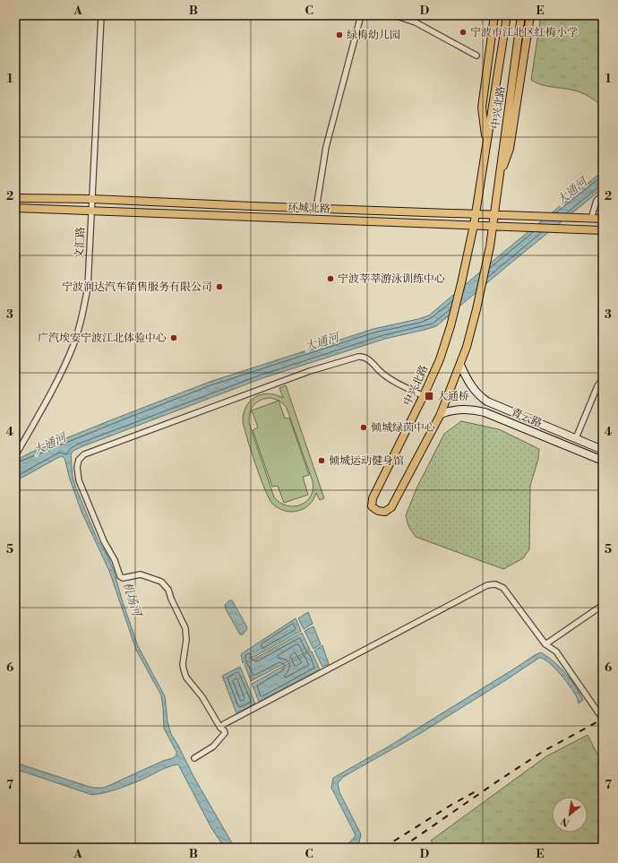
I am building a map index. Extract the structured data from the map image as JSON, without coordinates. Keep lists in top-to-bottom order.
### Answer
{
  "streets": {
    "main road": ["中兴北路", "环城北路"],
    "street": ["文汇路", "青云路"]
  },
  "crossings": [
    ["中兴北路", "环城北路"],
    ["中兴北路", "青云路"],
    ["环城北路", "文汇路"]
  ],
  "water": ["大通河", "机场河"],
  "places": {
    "other": [
      "宁波市江北区红梅小学",
      "绿梅幼儿园",
      "宁波莘莘游泳训练中心",
      "宁波润达汽车销售服务有限公司",
      "广汽埃安宁波江北体验中心",
      "倾城绿茵中心",
      "倾城运动健身馆"
    ],
    "transit": ["大通桥"]
  },
  "north": "bottom left",
  "grid": {
    "columns": [
      "A",
      "B",
      "C",
      "D",
      "E"
    ],
    "rows": [
      "1",
      "2",
      "3",
      "4",
      "5",
      "6",
      "7"
    ]
  }
}
